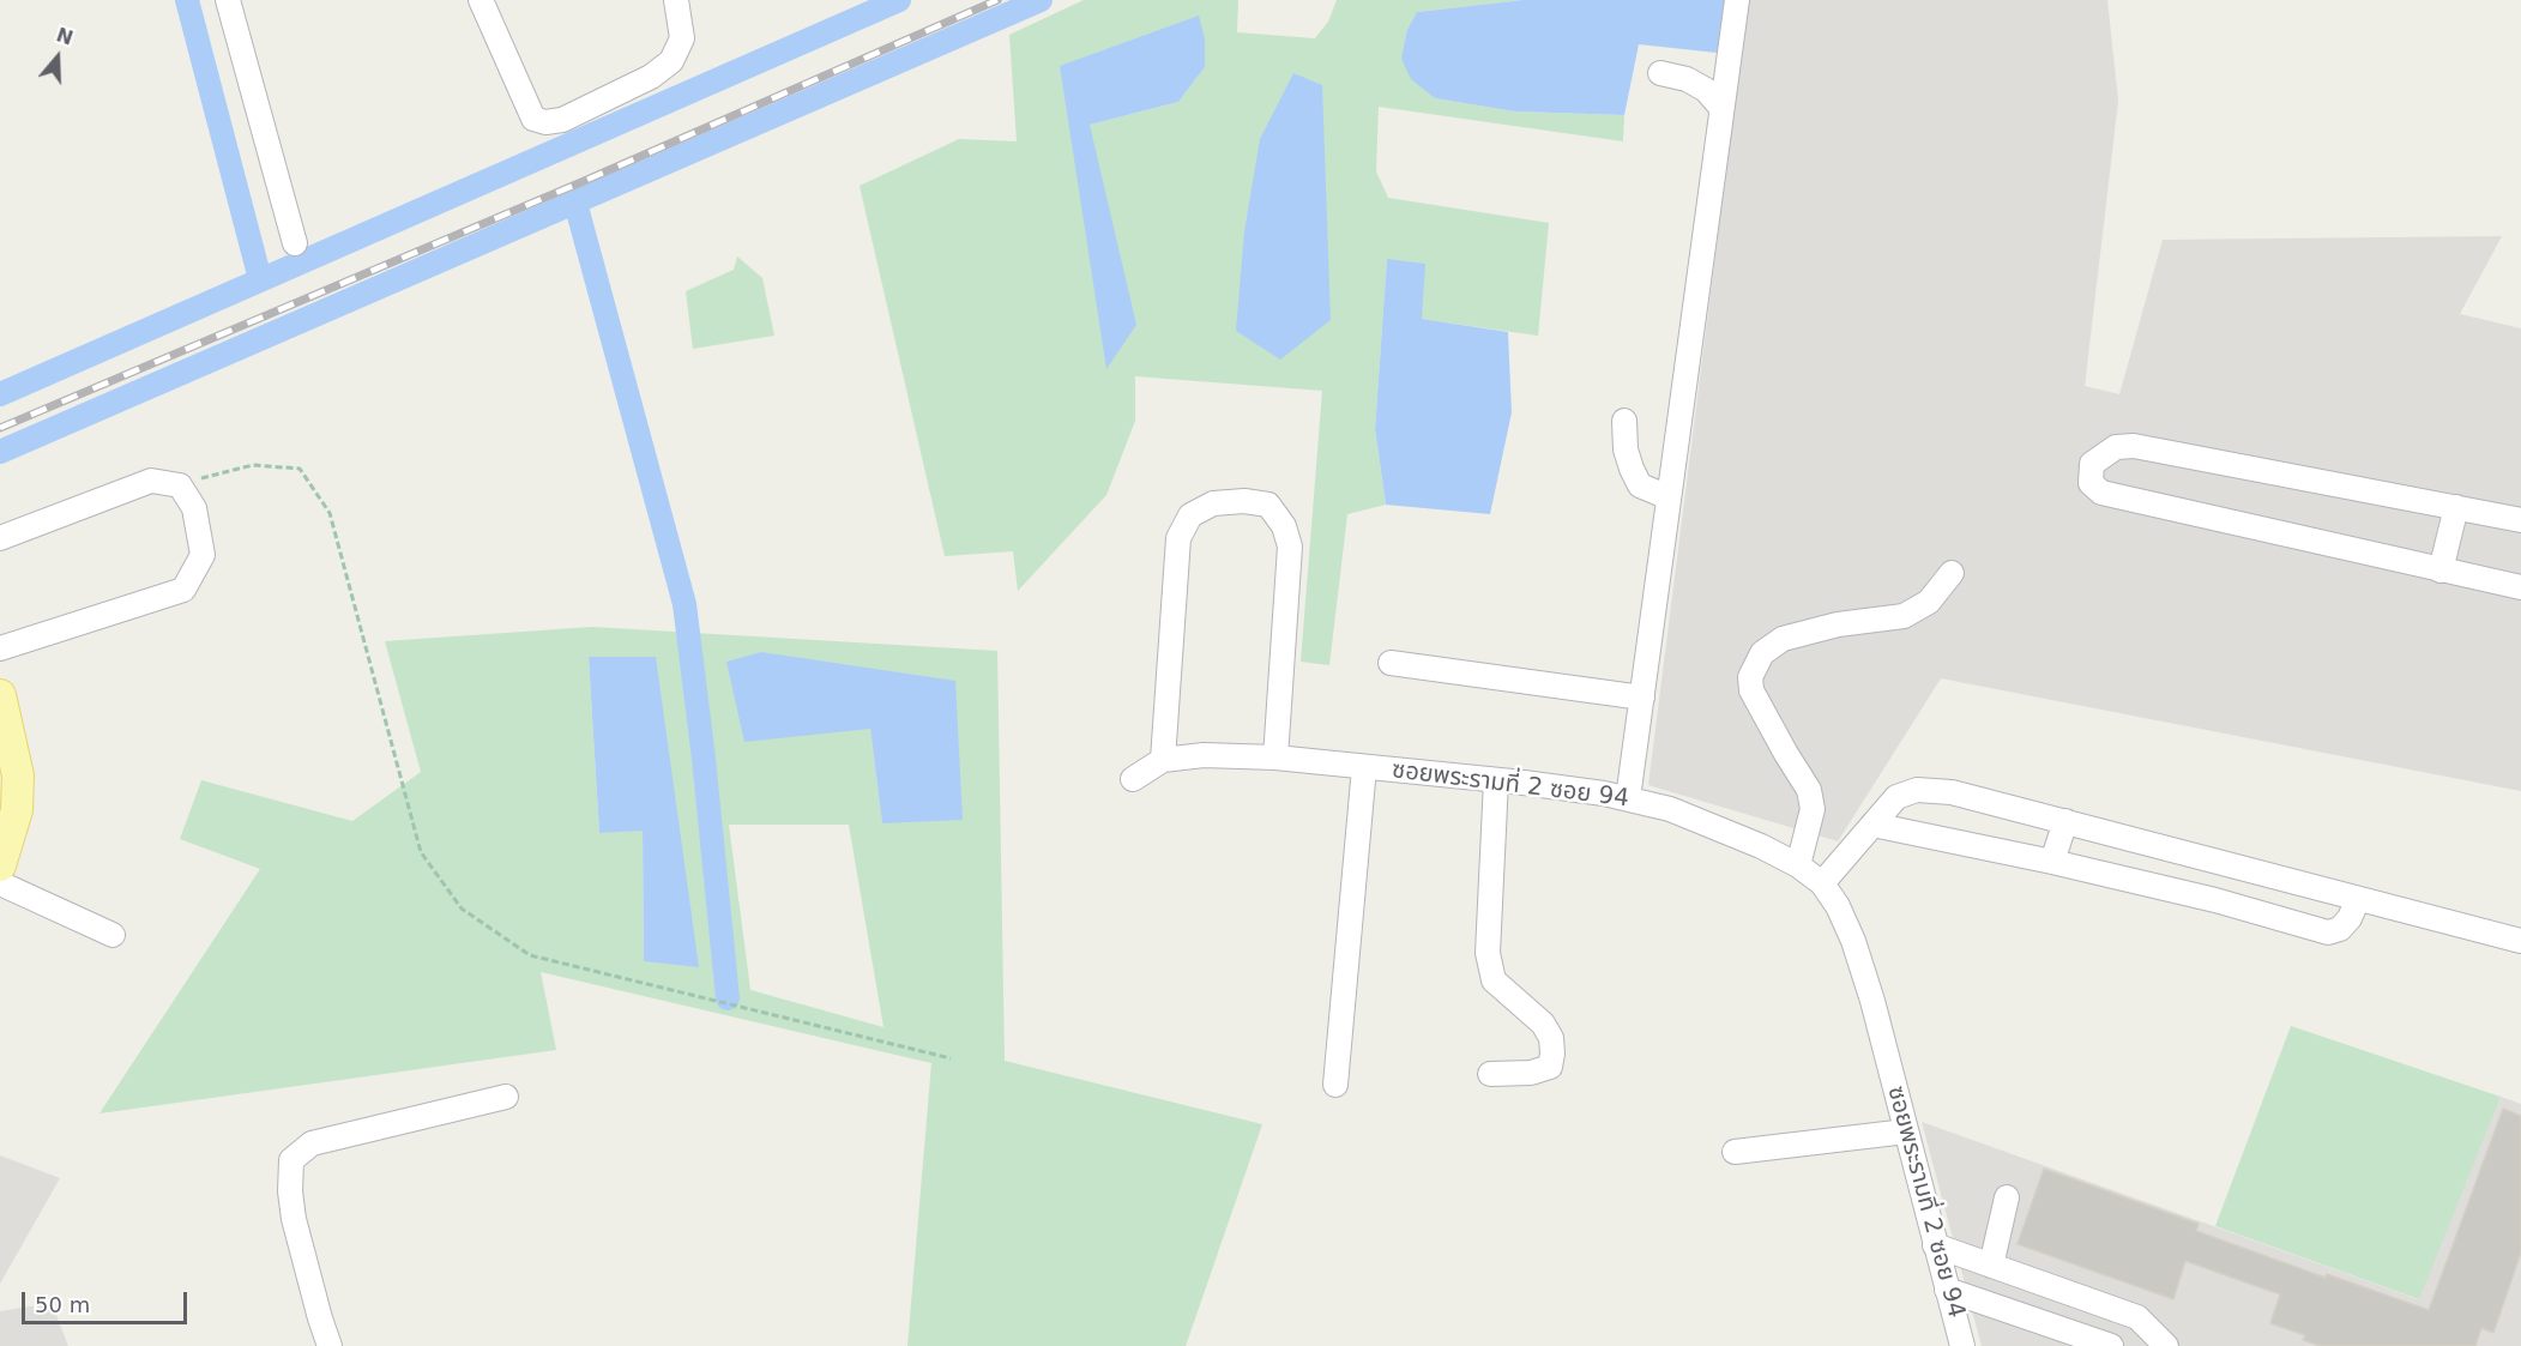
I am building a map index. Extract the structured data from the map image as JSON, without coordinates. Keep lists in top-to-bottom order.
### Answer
{
  "streets": {
    "street": ["ซอยพระรามที่ 2 ซอย 94"]
  },
  "scale_bar": "50 m",
  "north": "top"
}
